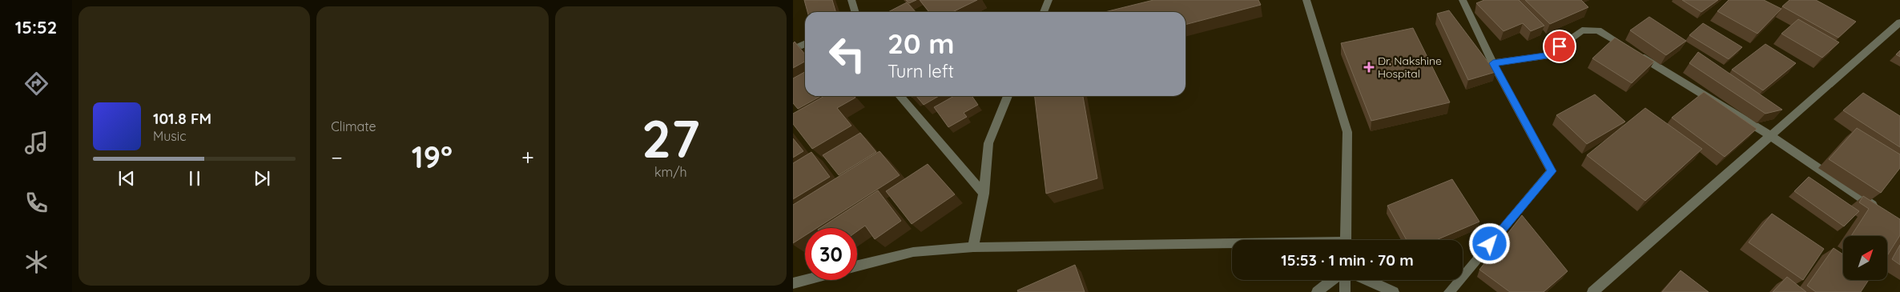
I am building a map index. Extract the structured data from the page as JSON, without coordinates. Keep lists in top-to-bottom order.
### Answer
{
  "places": {
    "health": ["Dr. Nakshine Hospital"]
  },
  "north": "top right",
  "page": {
    "tabs": "15:52",
    "tile": [
      "Climate",
      ["27", "km/h"]
    ],
    "turn": ["20 m", "Turn left"],
    "song": ["101.8 FM", "Music"],
    "heat": ["−", "19°", "+"],
    "limit": "30",
    "trip": "15:53 · 1 min · 70 m"
  }
}
